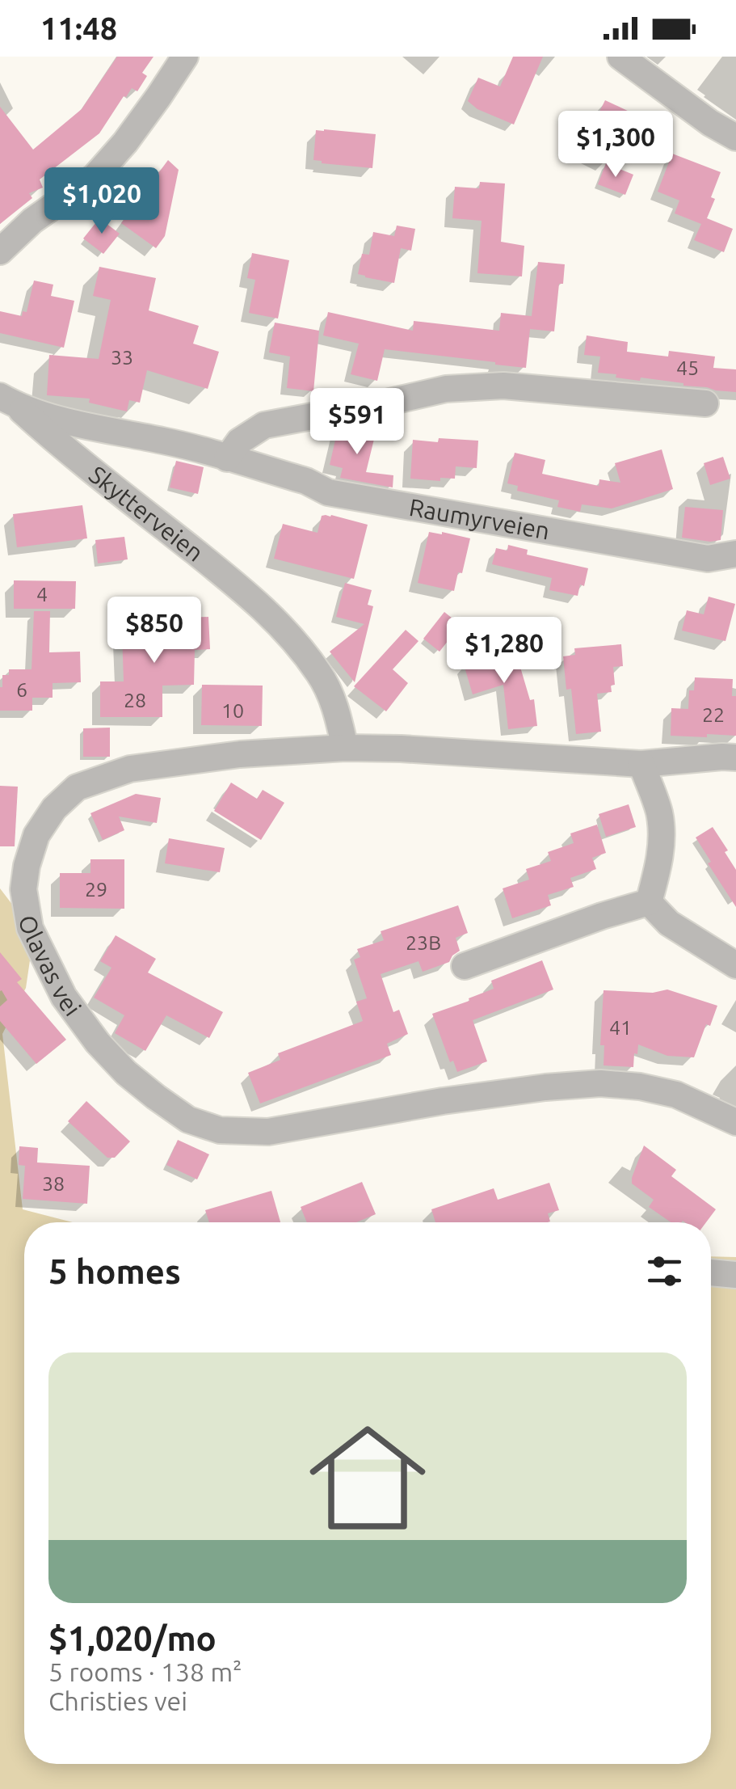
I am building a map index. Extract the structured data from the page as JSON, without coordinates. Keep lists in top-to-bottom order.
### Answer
{
  "streets": {
    "street": ["Skytterveien", "Raumyrveien", "Olavas vei"]
  },
  "crossings": [
    ["Skytterveien", "Raumyrveien"],
    ["Skytterveien", "Olavas vei"]
  ],
  "house_numbers": [
    "33",
    "45",
    "4",
    "6",
    "28",
    "10",
    "22",
    "29",
    "23B",
    "41",
    "38"
  ],
  "page": {
    "status": "11:48",
    "price": [
      "$1,300",
      "$1,020",
      "$591",
      "$850",
      "$1,280"
    ],
    "heading": "5 homes",
    "list": [
      {
        "name": "$1,020/mo",
        "note": "5 rooms · 138 m² · Christies vei"
      }
    ]
  }
}
